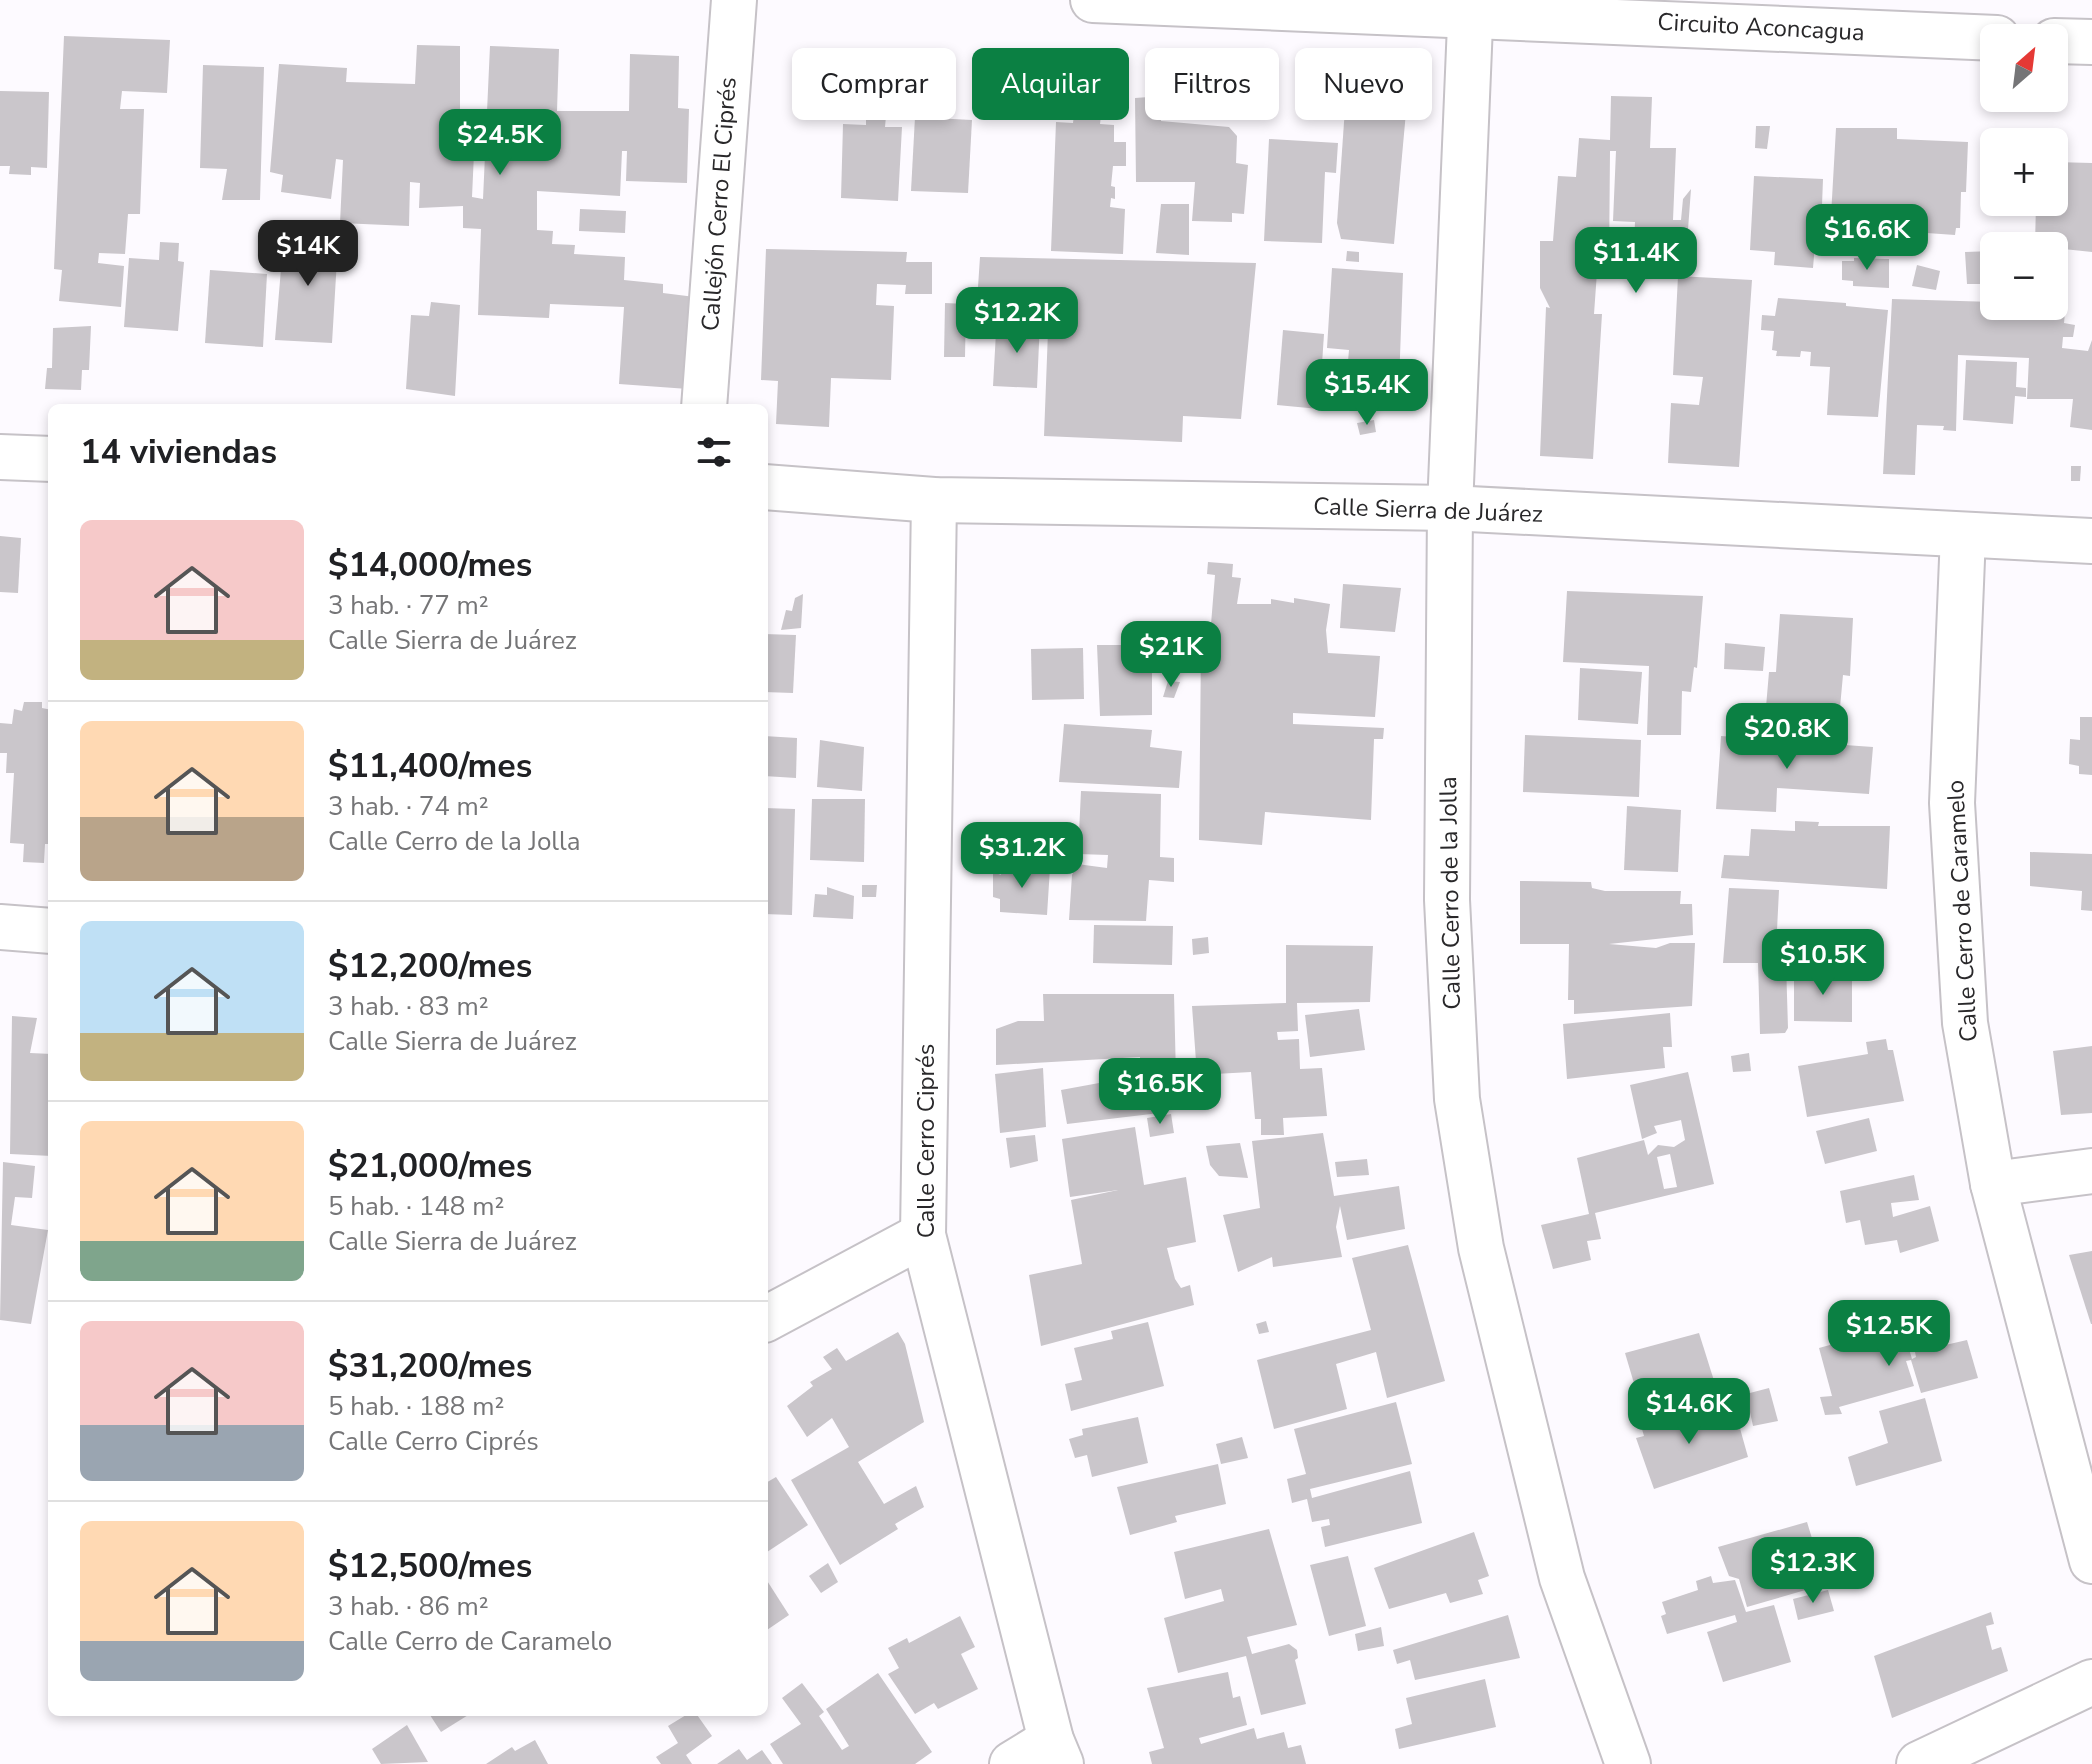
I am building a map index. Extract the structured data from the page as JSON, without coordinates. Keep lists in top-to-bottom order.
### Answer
{
  "streets": {
    "street": [
      "Circuito Aconcagua",
      "Callejón Cerro El Ciprés",
      "Calle Sierra de Juárez",
      "Calle Cerro de la Jolla",
      "Calle Cerro de Caramelo",
      "Calle Cerro Ciprés"
    ]
  },
  "crossings": [
    ["Circuito Aconcagua", "Calle Cerro de la Jolla"],
    ["Calle Sierra de Juárez", "Calle Cerro de la Jolla"],
    ["Calle Sierra de Juárez", "Calle Cerro de Caramelo"],
    ["Calle Sierra de Juárez", "Calle Cerro Ciprés"]
  ],
  "north": "top right",
  "page": {
    "map_buttons": ["+", "−"],
    "chip": [
      "Comprar",
      "Alquilar",
      "Filtros",
      "Nuevo"
    ],
    "price": [
      "$24.5K",
      "$16.6K",
      "$14K",
      "$11.4K",
      "$12.2K",
      "$15.4K",
      "$21K",
      "$20.8K",
      "$31.2K",
      "$10.5K",
      "$16.5K",
      "$12.5K",
      "$14.6K",
      "$12.3K"
    ],
    "heading": "14 viviendas",
    "list": [
      {
        "name": "$14,000/mes",
        "note": "3 hab. · 77 m² · Calle Sierra de Juárez"
      },
      {
        "name": "$11,400/mes",
        "note": "3 hab. · 74 m² · Calle Cerro de la Jolla"
      },
      {
        "name": "$12,200/mes",
        "note": "3 hab. · 83 m² · Calle Sierra de Juárez"
      },
      {
        "name": "$21,000/mes",
        "note": "5 hab. · 148 m² · Calle Sierra de Juárez"
      },
      {
        "name": "$31,200/mes",
        "note": "5 hab. · 188 m² · Calle Cerro Ciprés"
      },
      {
        "name": "$12,500/mes",
        "note": "3 hab. · 86 m² · Calle Cerro de Caramelo"
      }
    ]
  }
}
